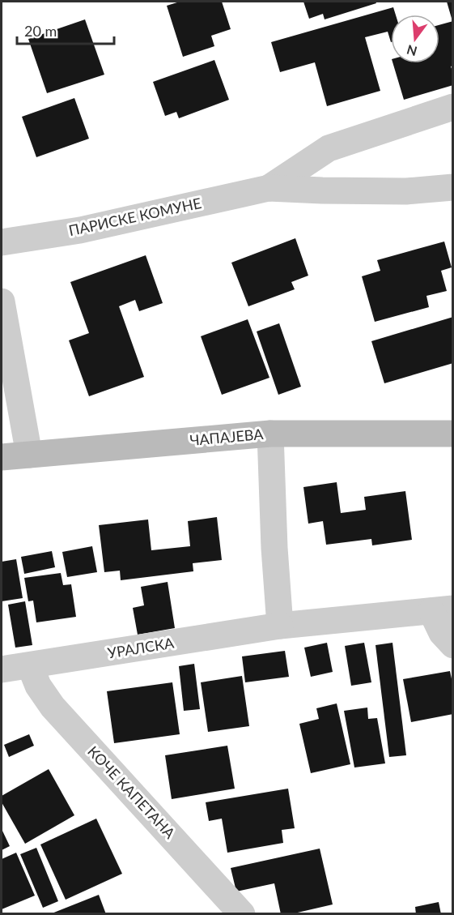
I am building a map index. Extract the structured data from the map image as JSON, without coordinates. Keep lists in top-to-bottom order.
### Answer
{
  "streets": {
    "street": [
      "ПАРИСКЕ КОМУНЕ",
      "ЧАПАЈЕВА",
      "УРАЛСКА",
      "КОЧЕ КАПЕТАНА"
    ]
  },
  "crossings": [
    ["УРАЛСКА", "КОЧЕ КАПЕТАНА"]
  ],
  "scale_bar": "20 m",
  "north": "bottom"
}
